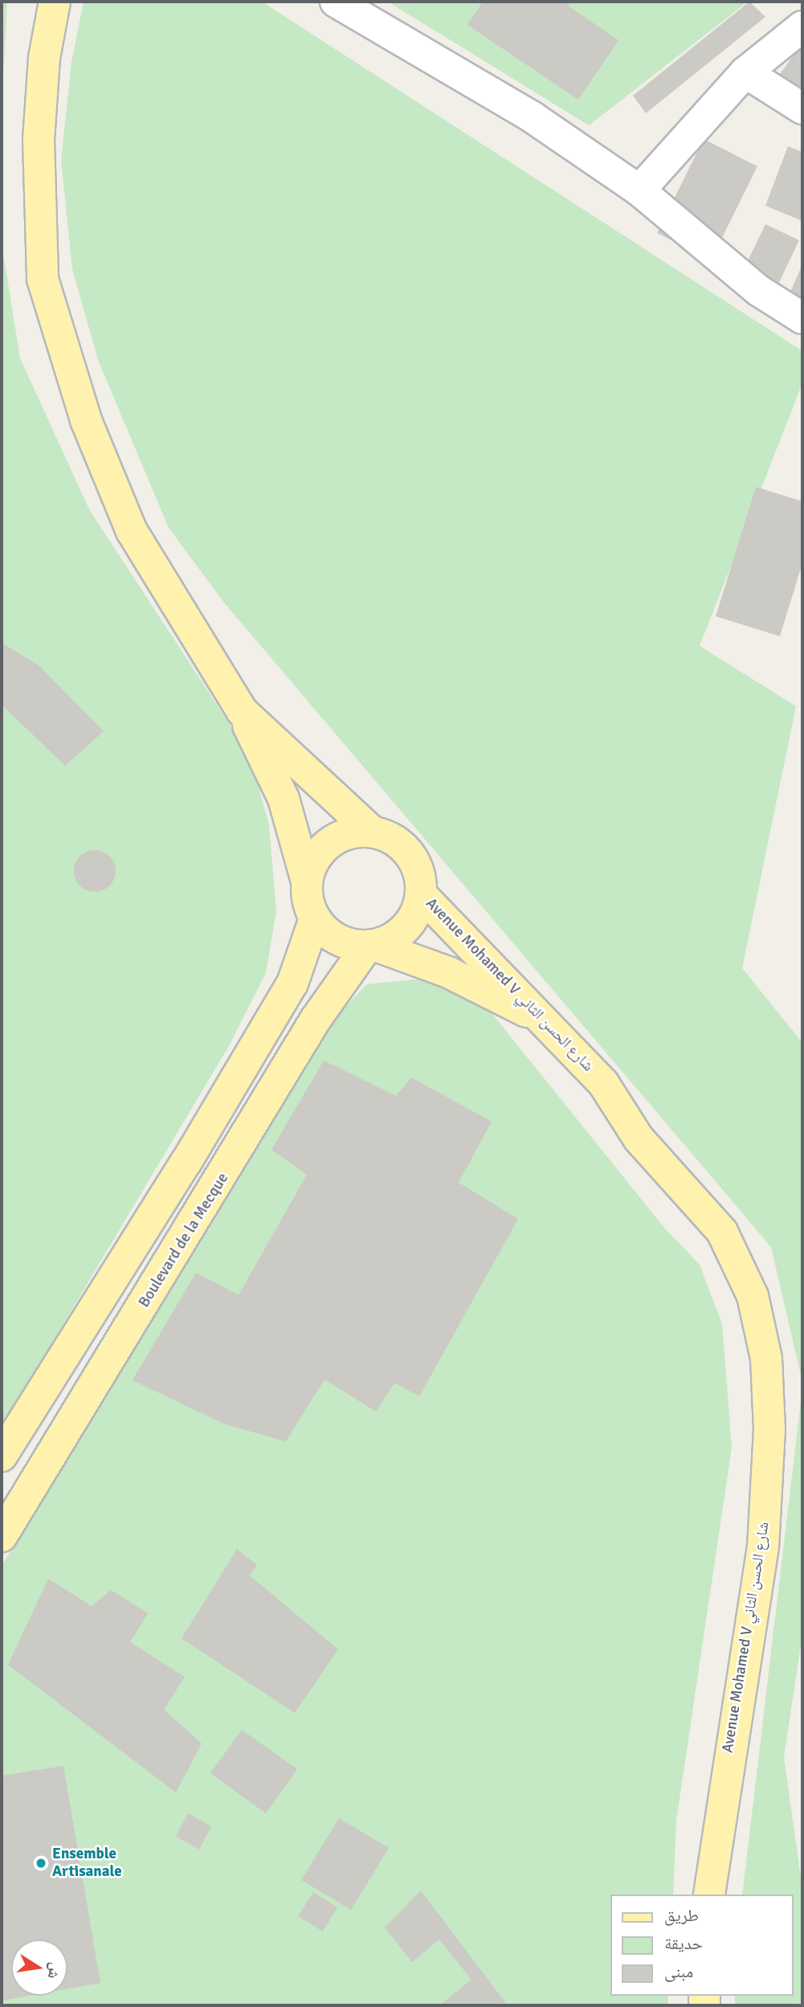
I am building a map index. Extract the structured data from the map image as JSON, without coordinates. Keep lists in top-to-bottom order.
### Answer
{
  "streets": {
    "main road": ["Avenue Mohamed V شارع الحسن الثاني", "Boulevard de la Mecque"]
  },
  "crossings": [
    ["Avenue Mohamed V شارع الحسن الثاني", "Boulevard de la Mecque"]
  ],
  "places": ["Ensemble Artisanale"],
  "legend": ["طريق", "حديقة", "مبنى"],
  "north": "right"
}
